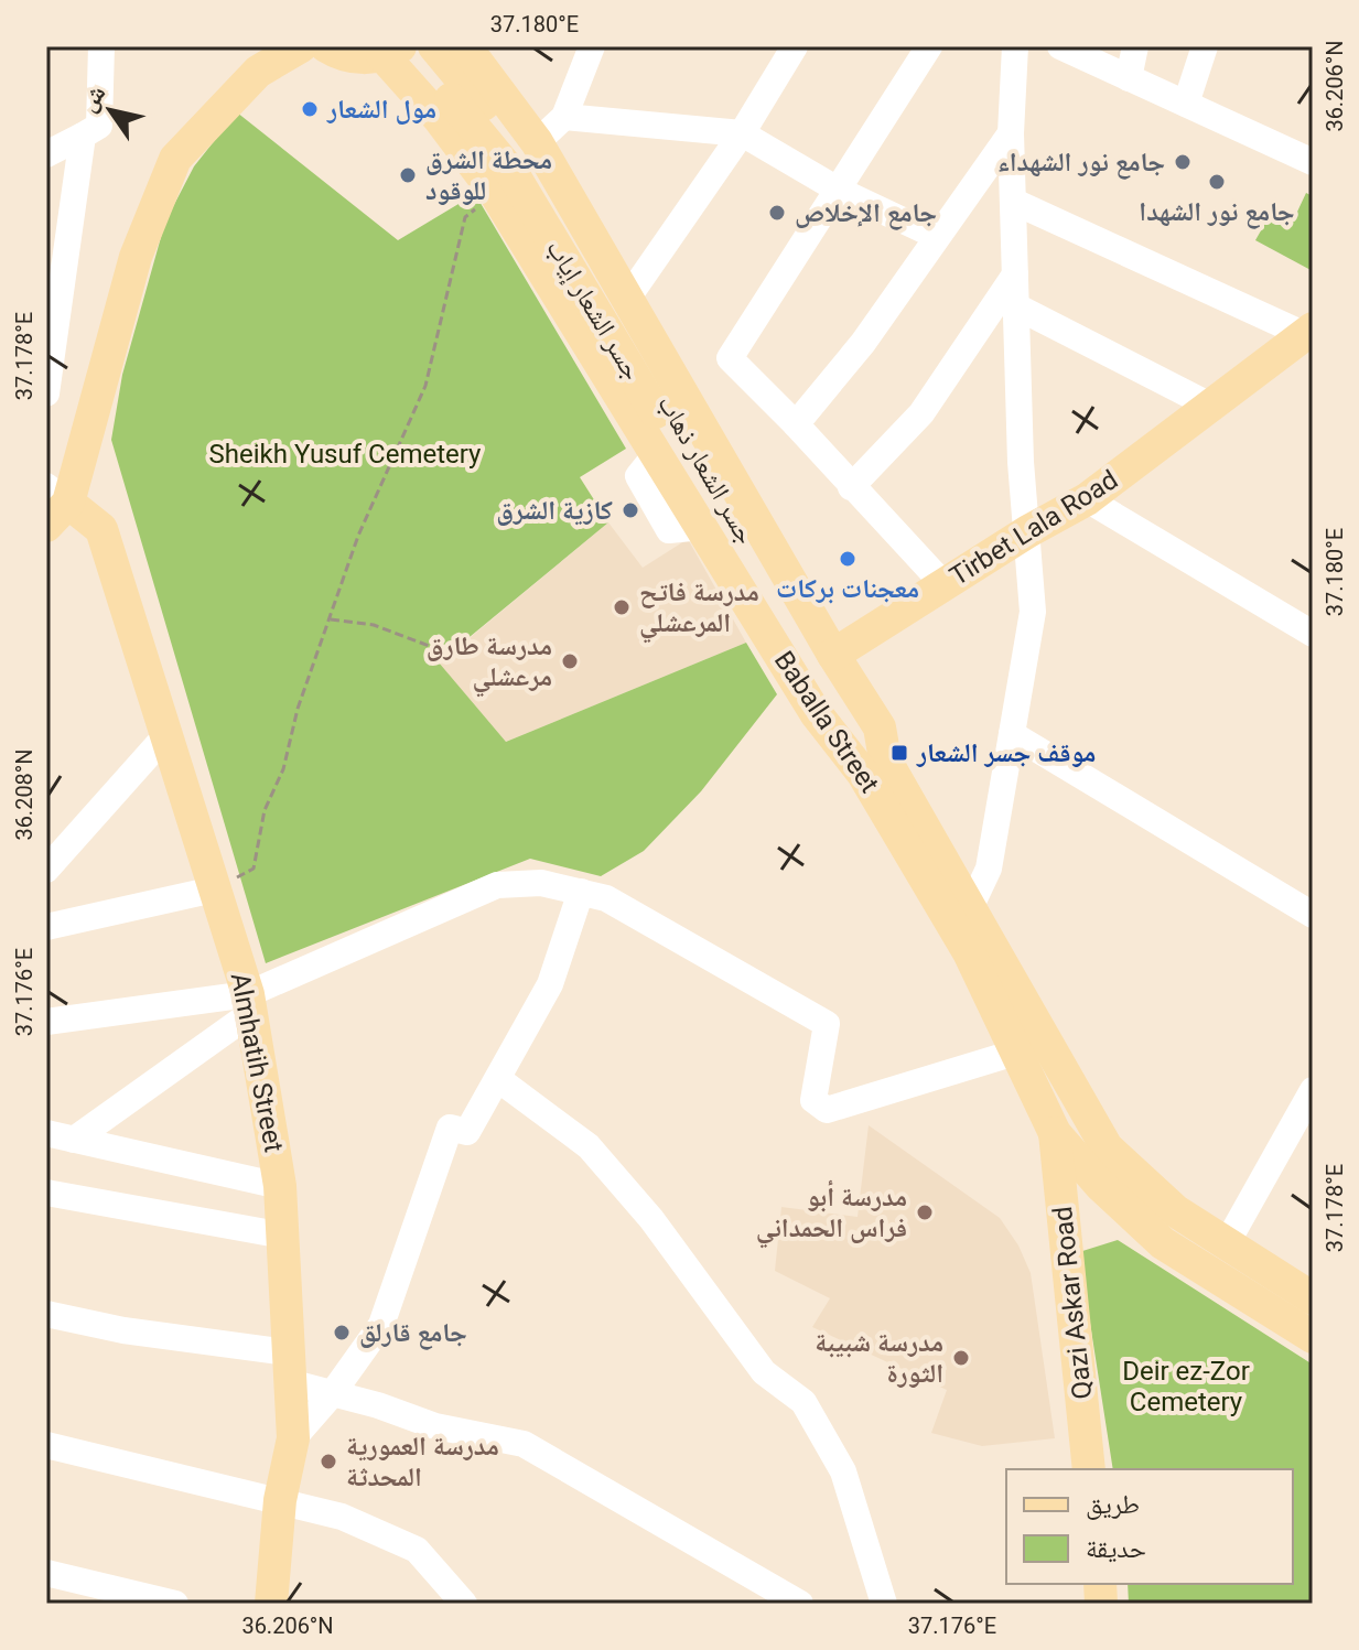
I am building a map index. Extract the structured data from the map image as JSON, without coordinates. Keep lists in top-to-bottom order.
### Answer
{
  "streets": {
    "main road": [
      "جسر الشعار إياب",
      "جسر الشعار ذهاب",
      "Tirbet Lala Road",
      "Baballa Street",
      "Almhatih Street",
      "Qazi Askar Road"
    ]
  },
  "crossings": [
    ["جسر الشعار إياب", "جسر الشعار ذهاب"],
    ["جسر الشعار إياب", "Baballa Street"],
    ["Tirbet Lala Road", "Baballa Street"],
    ["Baballa Street", "Qazi Askar Road"]
  ],
  "parks": ["Sheikh Yusuf Cemetery", "Deir ez-Zor Cemetery"],
  "places": {
    "other": [
      "مول الشعار",
      "جامع نور الشهداء",
      "محطة الشرق للوقود",
      "جامع نور الشهدا",
      "جامع الإخلاص",
      "كازية الشرق",
      "معجنات بركات",
      "مدرسة فاتح المرعشلي",
      "مدرسة طارق مرعشلي",
      "مدرسة أبو فراس الحمداني",
      "جامع قارلق",
      "مدرسة شبيبة الثورة",
      "مدرسة العمورية المحدثة"
    ],
    "transit": ["موقف جسر الشعار"]
  },
  "legend": ["طريق", "حديقة"],
  "north": "top left",
  "coordinates": [
    "37.180°E",
    "36.206°N",
    "37.178°E",
    "36.208°N",
    "37.176°E"
  ]
}
